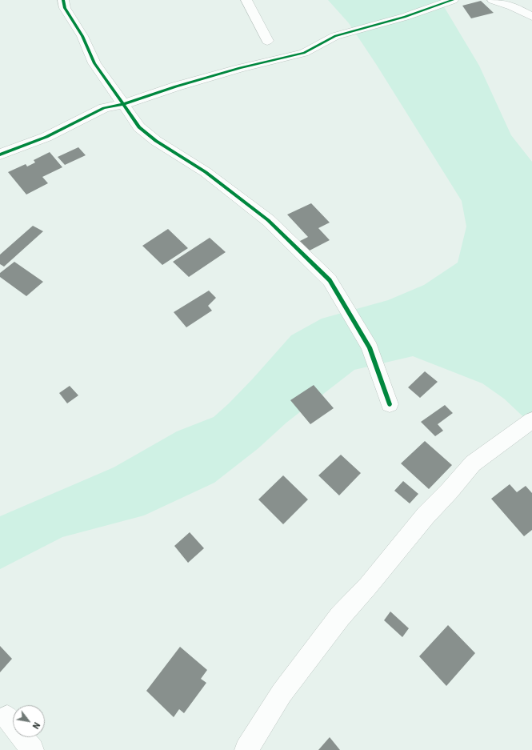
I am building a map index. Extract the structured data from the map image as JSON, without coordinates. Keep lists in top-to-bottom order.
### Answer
{
  "north": "bottom right"
}
